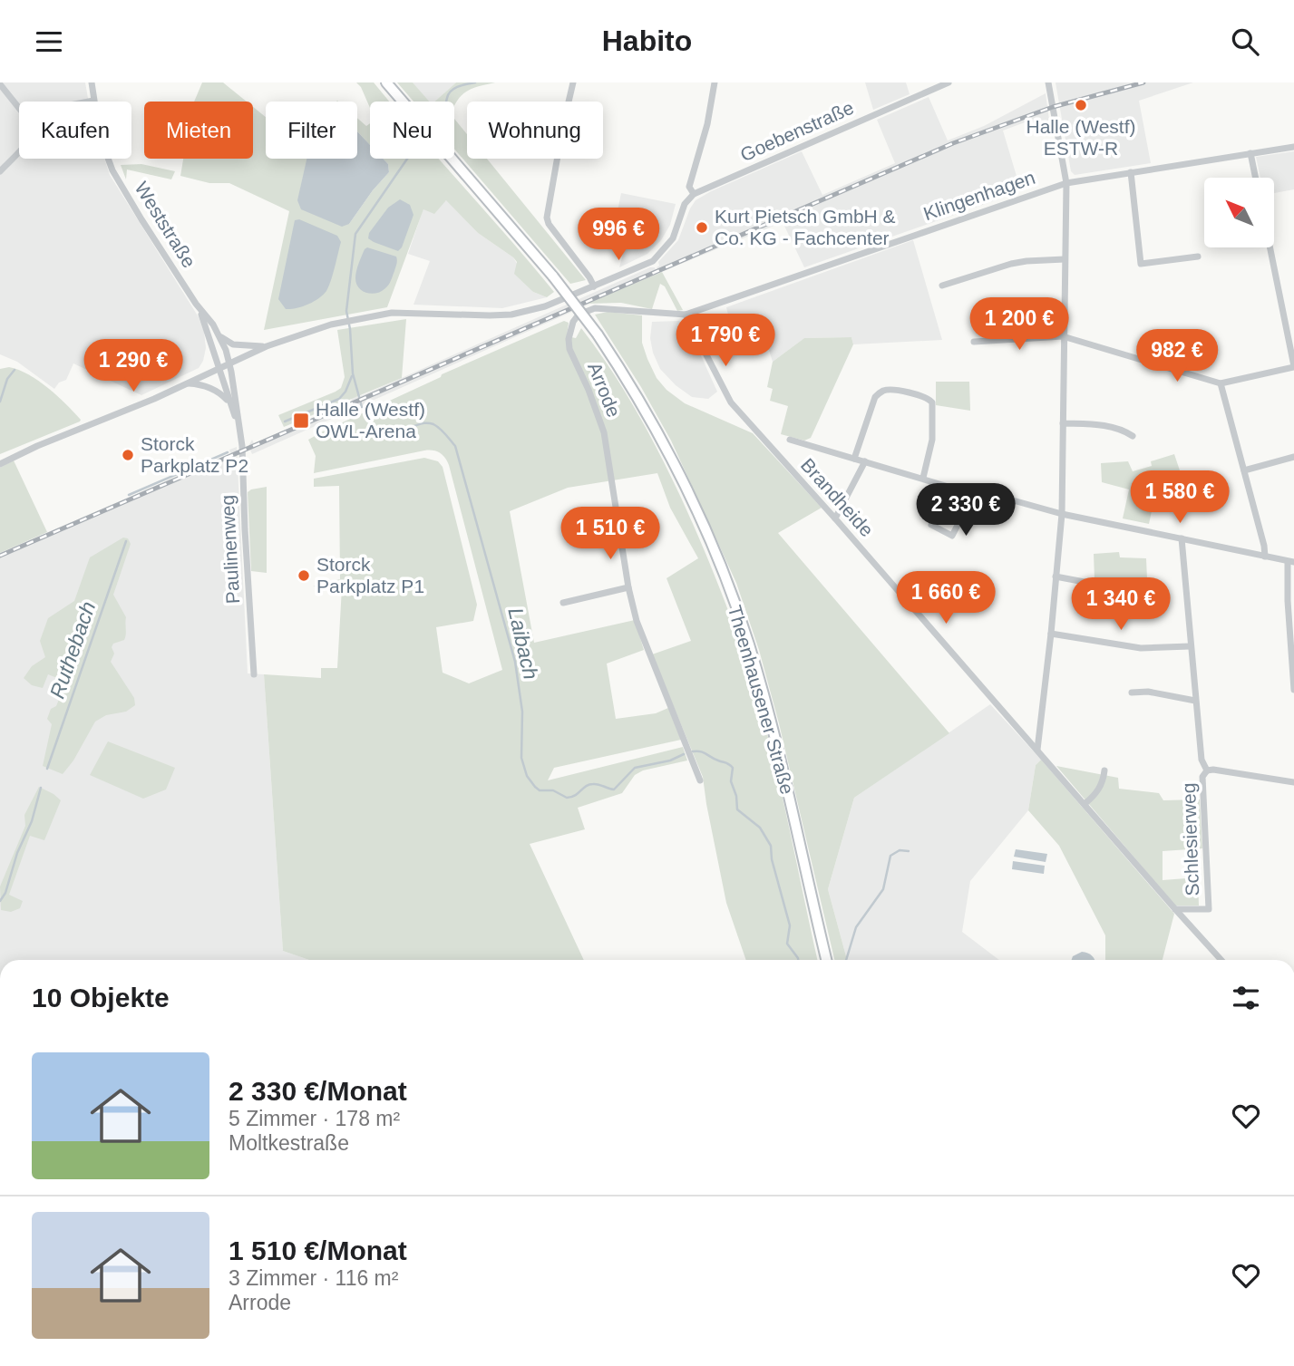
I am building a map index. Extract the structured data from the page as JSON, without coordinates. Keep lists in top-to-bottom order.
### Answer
{
  "streets": {
    "main road": ["Theenhausener Straße"],
    "street": [
      "Goebenstraße",
      "Klingenhagen",
      "Weststraße",
      "Arrode",
      "Brandheide",
      "Paulinenweg",
      "Schlesierweg"
    ]
  },
  "crossings": [
    ["Klingenhagen", "Arrode"],
    ["Klingenhagen", "Brandheide"],
    ["Weststraße", "Paulinenweg"],
    ["Arrode", "Brandheide"],
    ["Brandheide", "Schlesierweg"]
  ],
  "water": ["Laibach", "Ruthebach"],
  "places": {
    "other": [
      "Halle (Westf) ESTW-R",
      "Kurt Pietsch GmbH & Co. KG - Fachcenter",
      "Storck Parkplatz P2",
      "Storck Parkplatz P1"
    ],
    "transit": ["Halle (Westf) OWL-Arena"]
  },
  "north": "top left",
  "page": {
    "header": "Habito",
    "chip": [
      "Kaufen",
      "Mieten",
      "Filter",
      "Neu",
      "Wohnung"
    ],
    "price": [
      "996 €",
      "1 200 €",
      "1 790 €",
      "982 €",
      "1 290 €",
      "1 580 €",
      "2 330 €",
      "1 510 €",
      "1 660 €",
      "1 340 €"
    ],
    "heading": "10 Objekte",
    "list": [
      {
        "name": "2 330 €/Monat",
        "note": "5 Zimmer · 178 m² · Moltkestraße"
      },
      {
        "name": "1 510 €/Monat",
        "note": "3 Zimmer · 116 m² · Arrode"
      }
    ]
  }
}
